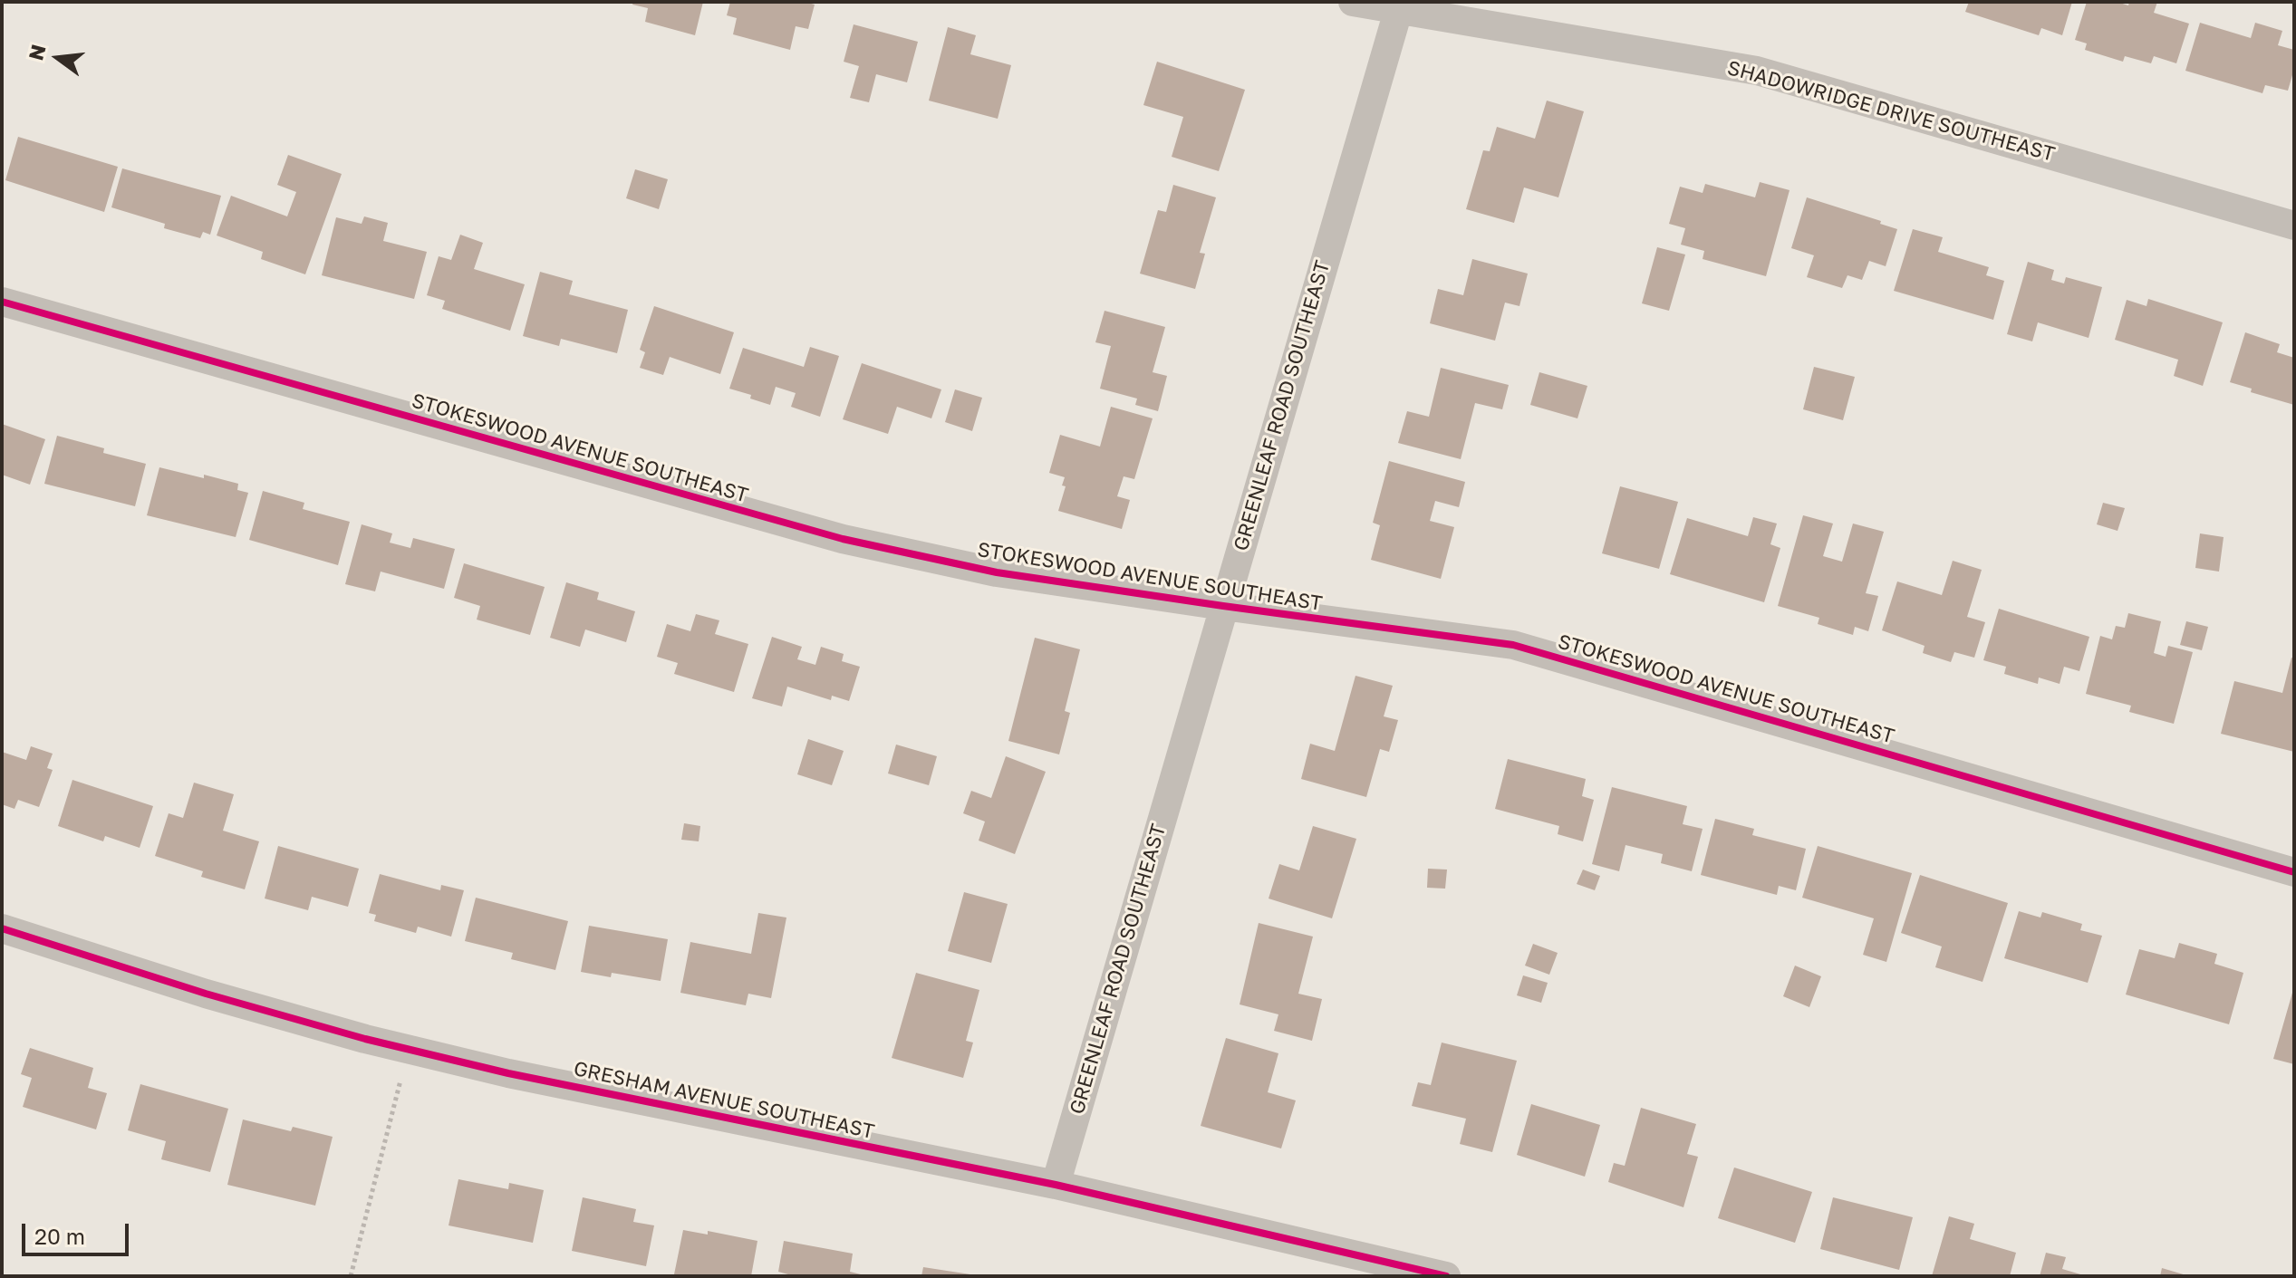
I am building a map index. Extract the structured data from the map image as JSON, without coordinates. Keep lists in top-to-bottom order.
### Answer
{
  "streets": {
    "street": [
      "SHADOWRIDGE DRIVE SOUTHEAST",
      "GREENLEAF ROAD SOUTHEAST",
      "STOKESWOOD AVENUE SOUTHEAST",
      "GRESHAM AVENUE SOUTHEAST"
    ]
  },
  "crossings": [
    ["SHADOWRIDGE DRIVE SOUTHEAST", "GREENLEAF ROAD SOUTHEAST"],
    ["GREENLEAF ROAD SOUTHEAST", "STOKESWOOD AVENUE SOUTHEAST"],
    ["GREENLEAF ROAD SOUTHEAST", "GRESHAM AVENUE SOUTHEAST"]
  ],
  "scale_bar": "20 m",
  "north": "left"
}
